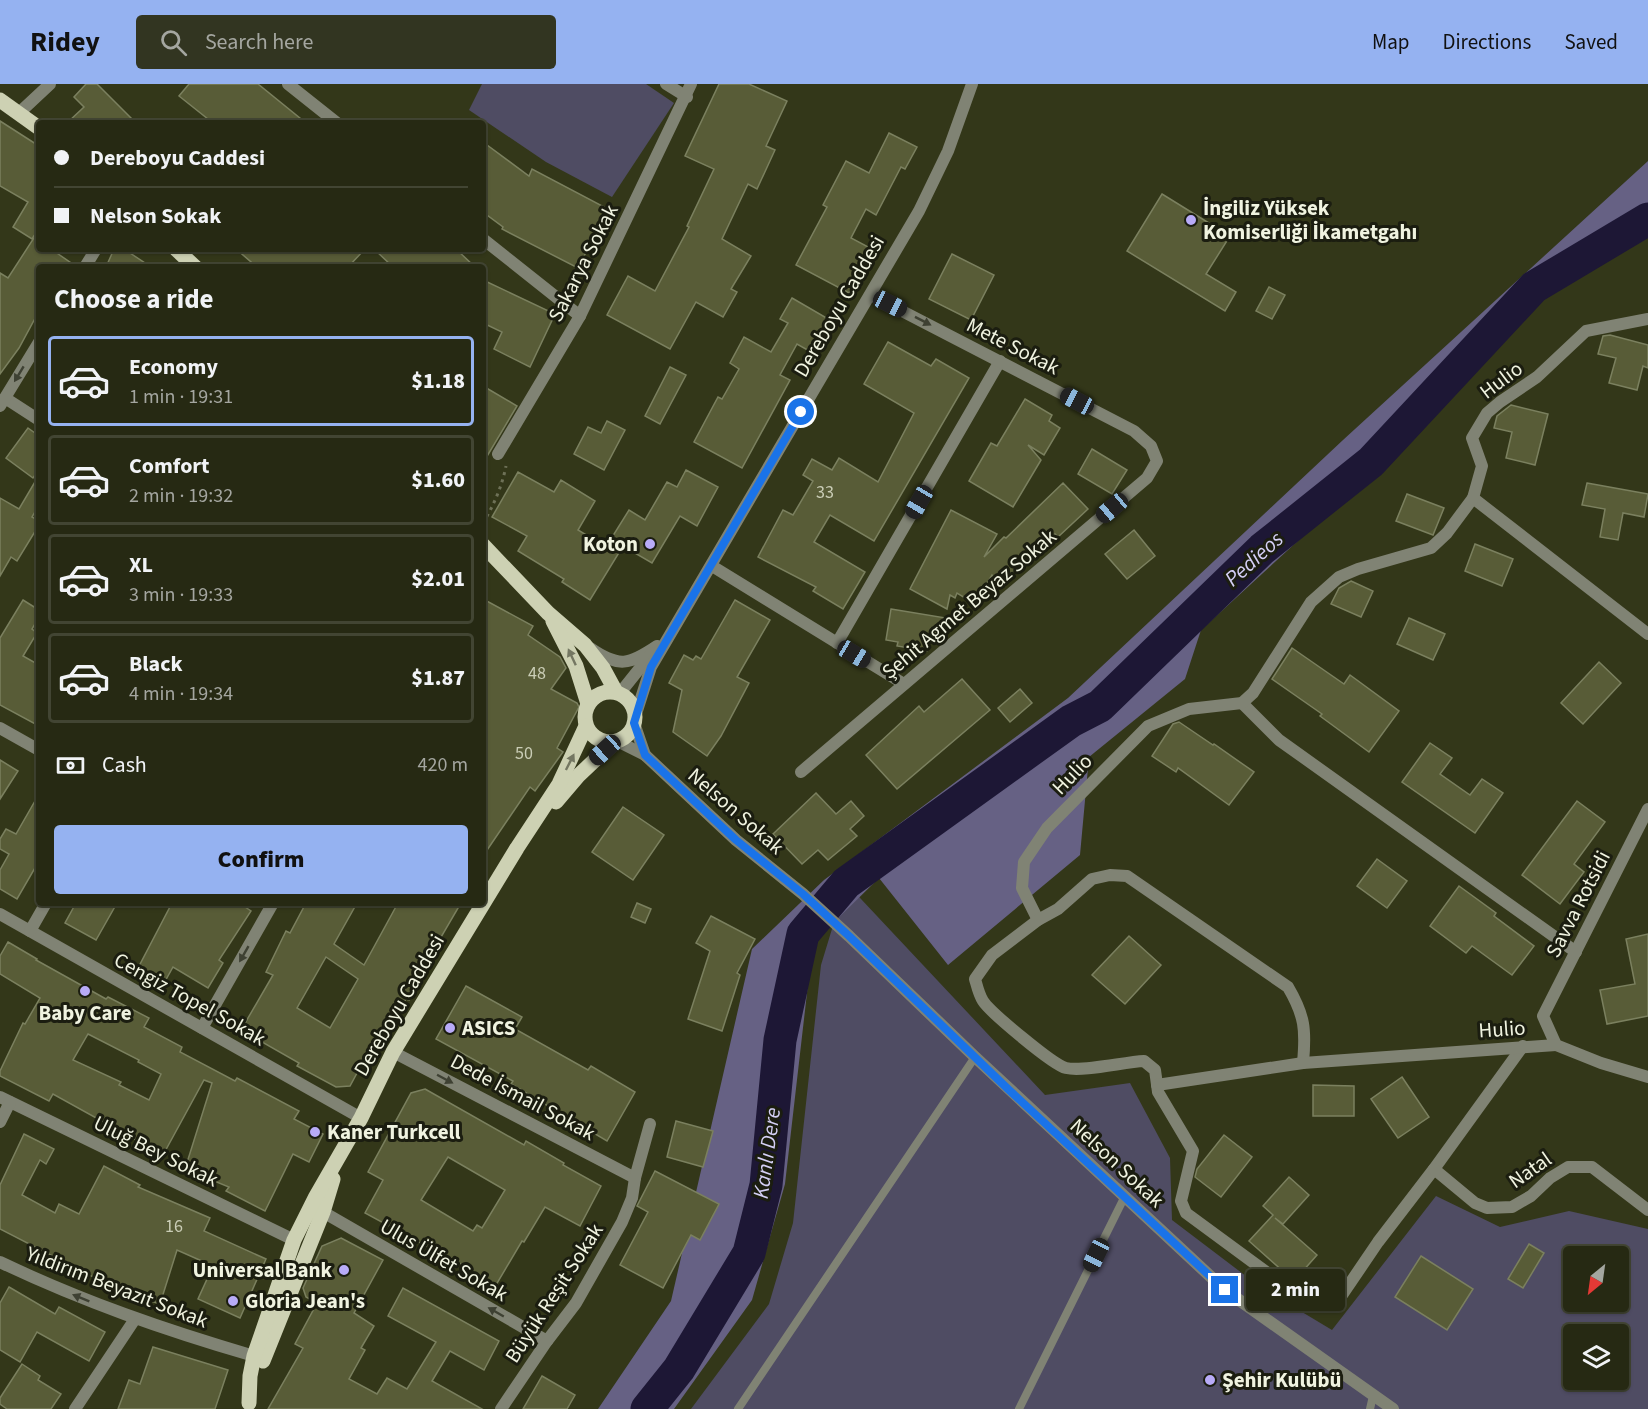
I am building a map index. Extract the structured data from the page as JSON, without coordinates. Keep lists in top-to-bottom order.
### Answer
{
  "streets": {
    "main road": ["Dereboyu Caddesi"],
    "street": [
      "Sakarya Sokak",
      "Mete Sokak",
      "Hulio",
      "Şehit Agmet Beyaz Sokak",
      "Nelson Sokak",
      "Savva Rotsidi",
      "Cengiz Topel Sokak",
      "Dede İsmail Sokak",
      "Uluğ Bey Sokak",
      "Natal",
      "Ulus Ülfet Sokak",
      "Yıldirım Beyazıt Sokak",
      "Büyük Reşit Sokak"
    ]
  },
  "crossings": [
    ["Dereboyu Caddesi", "Mete Sokak"],
    ["Dereboyu Caddesi", "Nelson Sokak"],
    ["Dereboyu Caddesi", "Cengiz Topel Sokak"],
    ["Dereboyu Caddesi", "Dede İsmail Sokak"],
    ["Dereboyu Caddesi", "Uluğ Bey Sokak"],
    ["Dereboyu Caddesi", "Ulus Ülfet Sokak"],
    ["Dereboyu Caddesi", "Yıldirım Beyazıt Sokak"],
    ["Mete Sokak", "Şehit Agmet Beyaz Sokak"],
    ["Hulio", "Savva Rotsidi"],
    ["Dede İsmail Sokak", "Büyük Reşit Sokak"],
    ["Ulus Ülfet Sokak", "Büyük Reşit Sokak"]
  ],
  "one_way": [
    "Mete Sokak",
    "Dede İsmail Sokak",
    "Ulus Ülfet Sokak",
    "Yıldirım Beyazıt Sokak"
  ],
  "water": ["Pedieos", "Kanlı Dere"],
  "places": [
    "İngiliz Yüksek Komiserliği İkametgahı",
    "Koton",
    "Baby Care",
    "ASICS",
    "Kaner Turkcell",
    "Universal Bank",
    "Gloria Jean's",
    "Şehir Kulübü"
  ],
  "house_numbers": [
    "33",
    "48",
    "50",
    "16"
  ],
  "north": "bottom left",
  "page": {
    "header": "Ridey",
    "search": "Search here",
    "nav": ["Map", "Directions", "Saved"],
    "banner": ["Dereboyu Caddesi", "Nelson Sokak"],
    "heading": "Choose a ride",
    "list": [
      {
        "name": "Economy",
        "note": "1 min · 19:31",
        "value": "$1.18"
      },
      {
        "name": "Comfort",
        "note": "2 min · 19:32",
        "value": "$1.60"
      },
      {
        "name": "XL",
        "note": "3 min · 19:33",
        "value": "$2.01"
      },
      {
        "name": "Black",
        "note": "4 min · 19:34",
        "value": "$1.87"
      }
    ],
    "pay": ["Cash", "420 m"],
    "buttons": "Confirm",
    "bubble": "2 min"
  }
}
